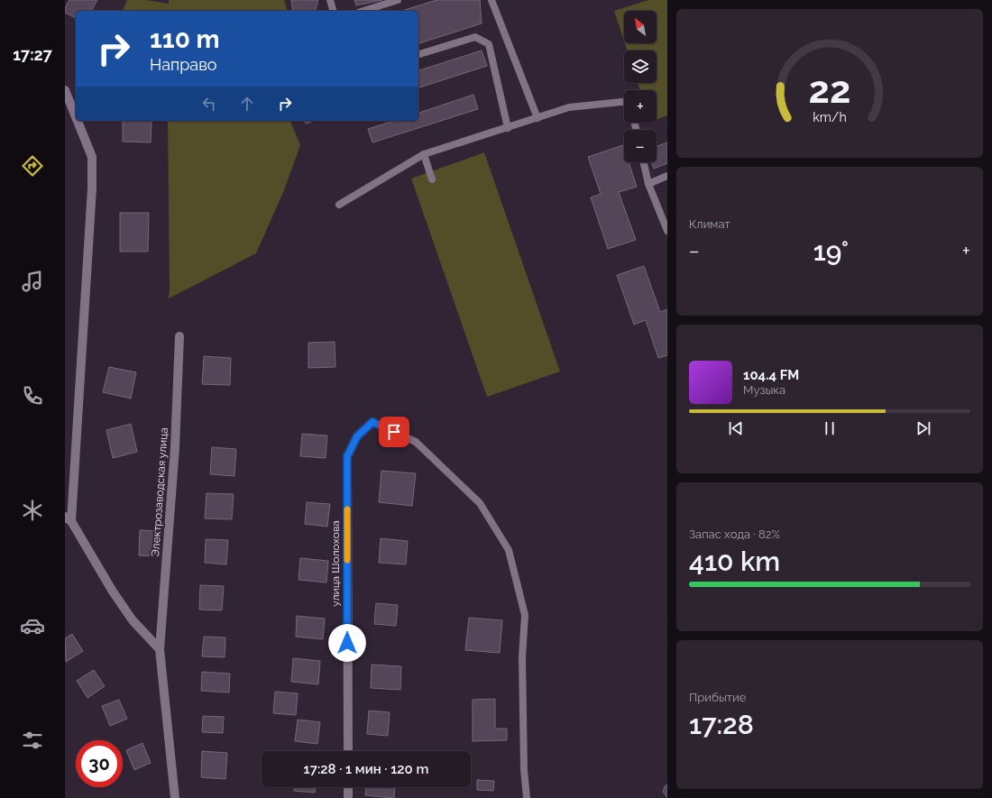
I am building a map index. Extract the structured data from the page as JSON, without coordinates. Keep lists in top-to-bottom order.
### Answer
{
  "streets": {
    "street": ["Электрозаводская улица", "улица Шолохова"]
  },
  "north": "top left",
  "page": {
    "tabs": "17:27",
    "map_buttons": ["+", "−"],
    "turn": ["110 m", "Направо"],
    "tile": [
      "Климат",
      ["Запас хода · 82%", "410 km"],
      ["Прибытие", "17:28"]
    ],
    "heat": ["−", "19°", "+"],
    "song": ["104.4 FM", "Музыка"],
    "limit": "30",
    "trip": "17:28 · 1 мин · 120 m",
    "gauge": ["22", "km/h"]
  }
}
